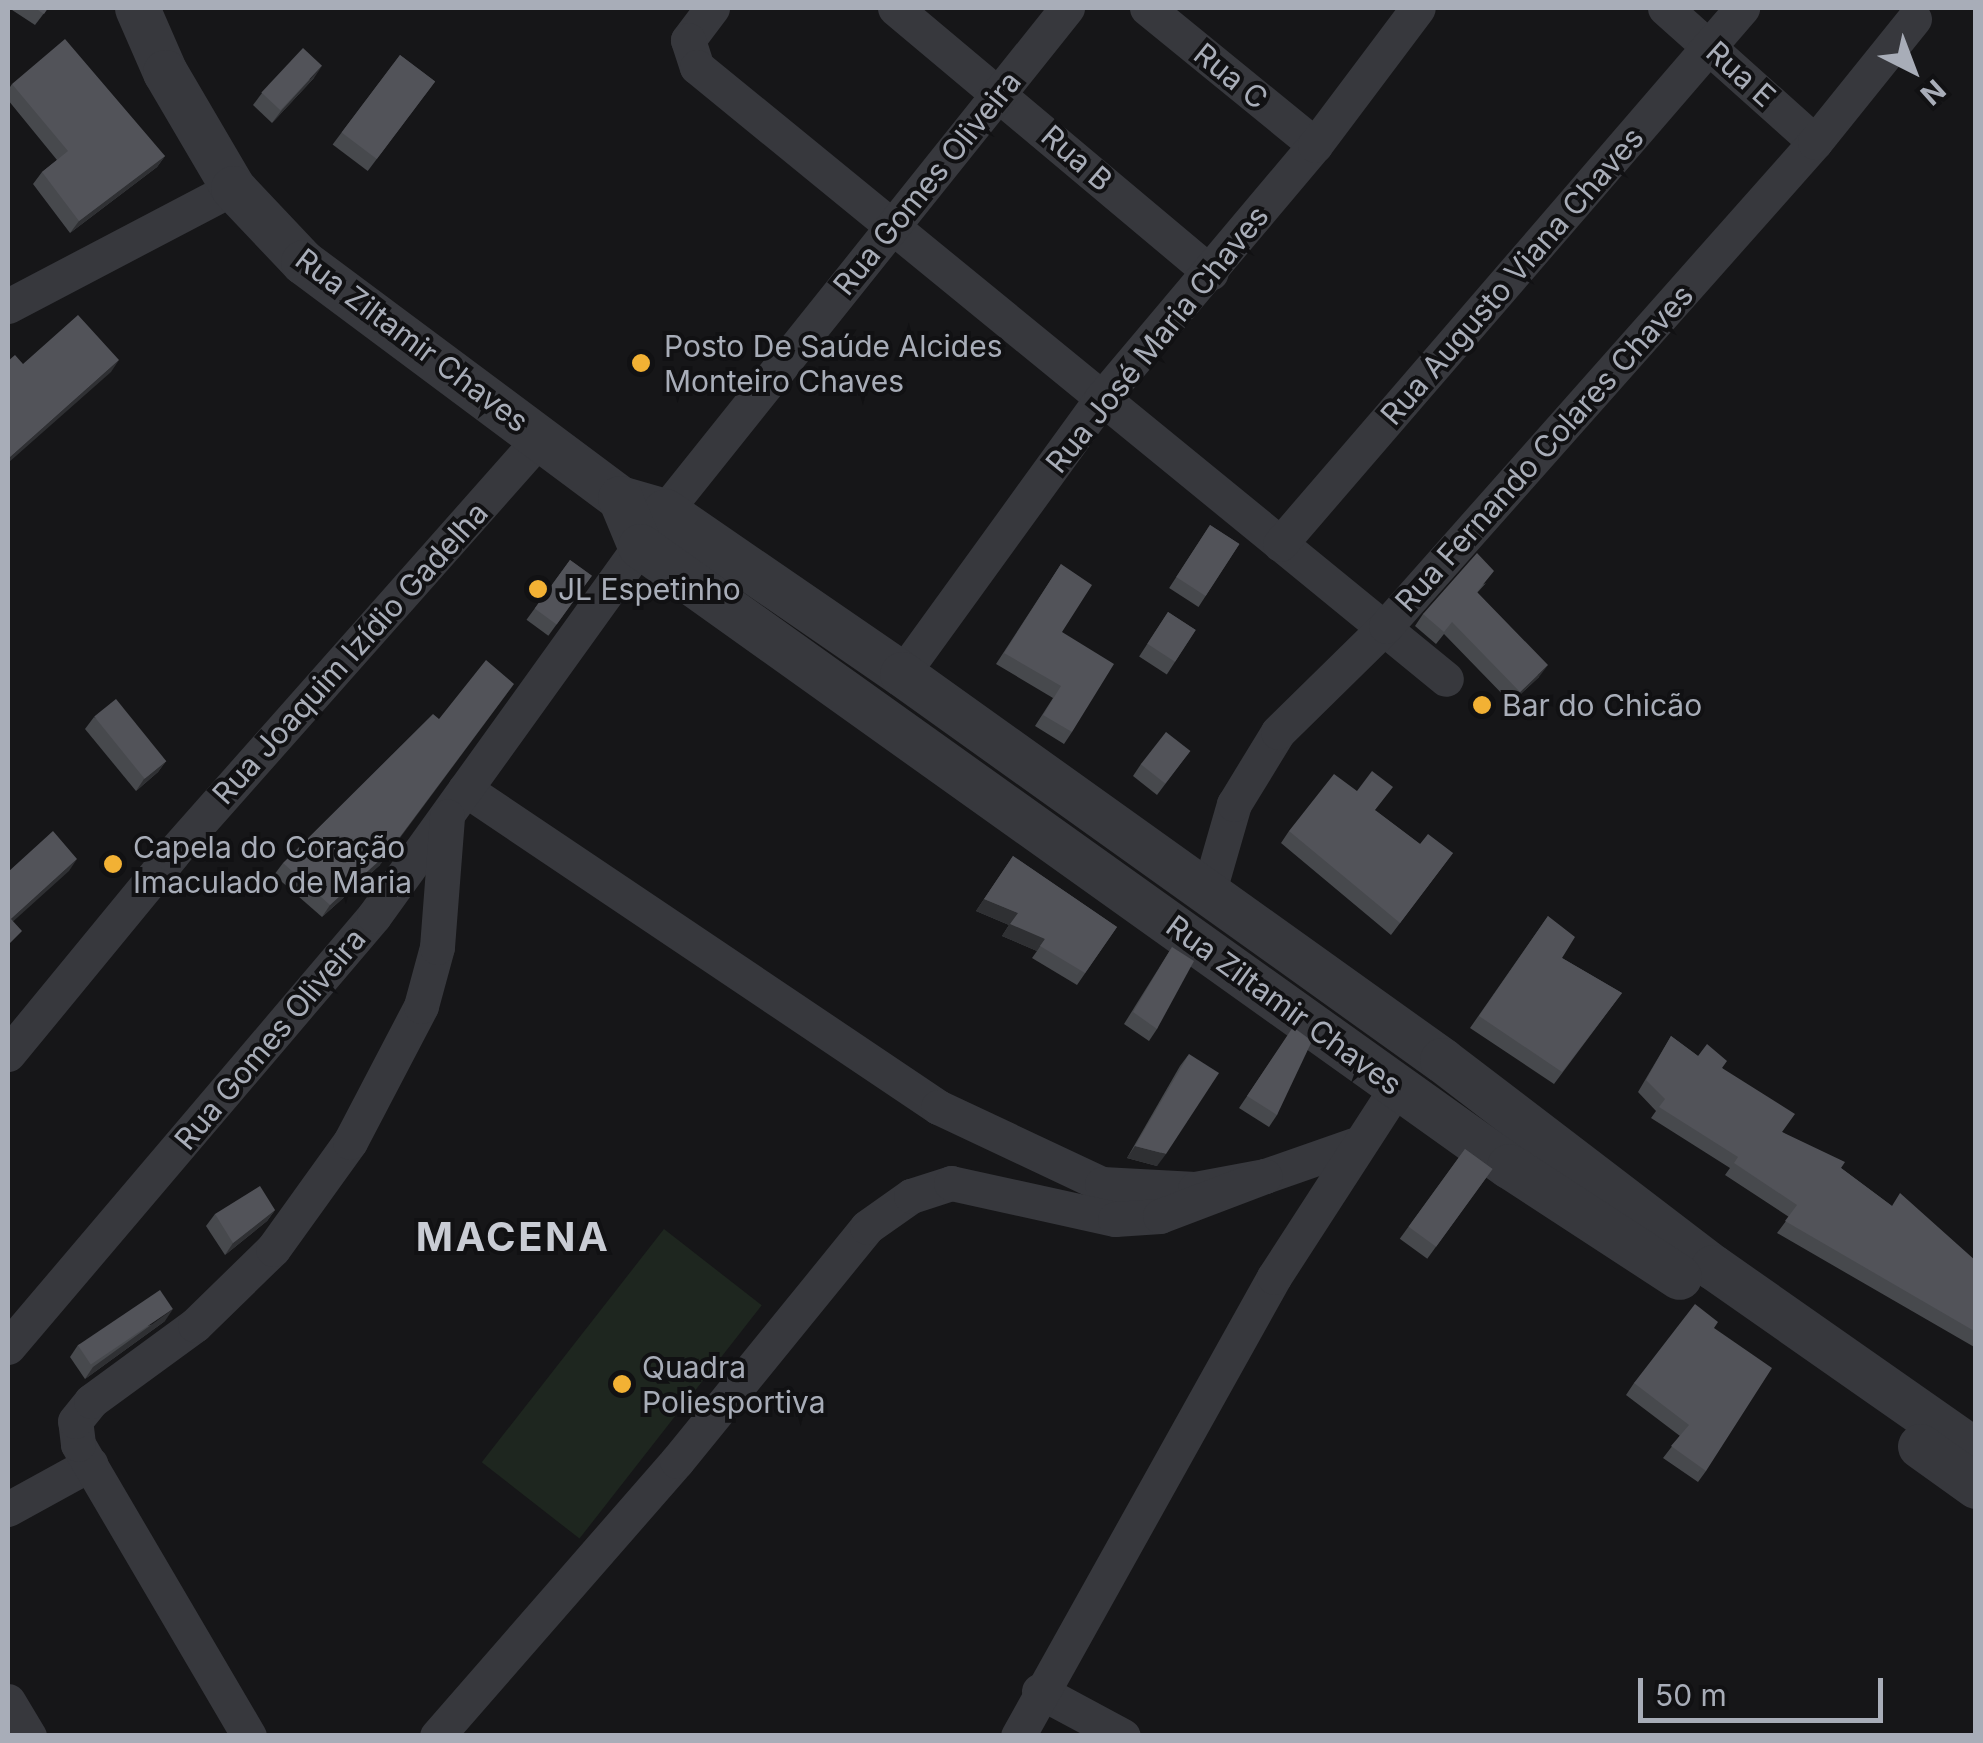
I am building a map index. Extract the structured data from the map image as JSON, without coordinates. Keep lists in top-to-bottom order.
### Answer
{
  "streets": {
    "street": [
      "Rua E",
      "Rua C",
      "Rua B",
      "Rua Gomes Oliveira",
      "Rua Augusto Viana Chaves",
      "Rua José Maria Chaves",
      "Rua Ziltamir Chaves",
      "Rua Fernando Colares Chaves",
      "Rua Joaquim Izídio Gadelha"
    ]
  },
  "crossings": [
    ["Rua E", "Rua Augusto Viana Chaves"],
    ["Rua E", "Rua Fernando Colares Chaves"],
    ["Rua C", "Rua José Maria Chaves"],
    ["Rua B", "Rua Gomes Oliveira"],
    ["Rua B", "Rua José Maria Chaves"],
    ["Rua Gomes Oliveira", "Rua Ziltamir Chaves"],
    ["Rua José Maria Chaves", "Rua Ziltamir Chaves"],
    ["Rua Ziltamir Chaves", "Rua Fernando Colares Chaves"],
    ["Rua Ziltamir Chaves", "Rua Joaquim Izídio Gadelha"]
  ],
  "districts": ["MACENA"],
  "places": [
    "Posto De Saúde Alcides Monteiro Chaves",
    "JL Espetinho",
    "Bar do Chicão",
    "Capela do Coração Imaculado de Maria",
    "Quadra Poliesportiva"
  ],
  "scale_bar": "50 m",
  "north": "bottom right"
}
